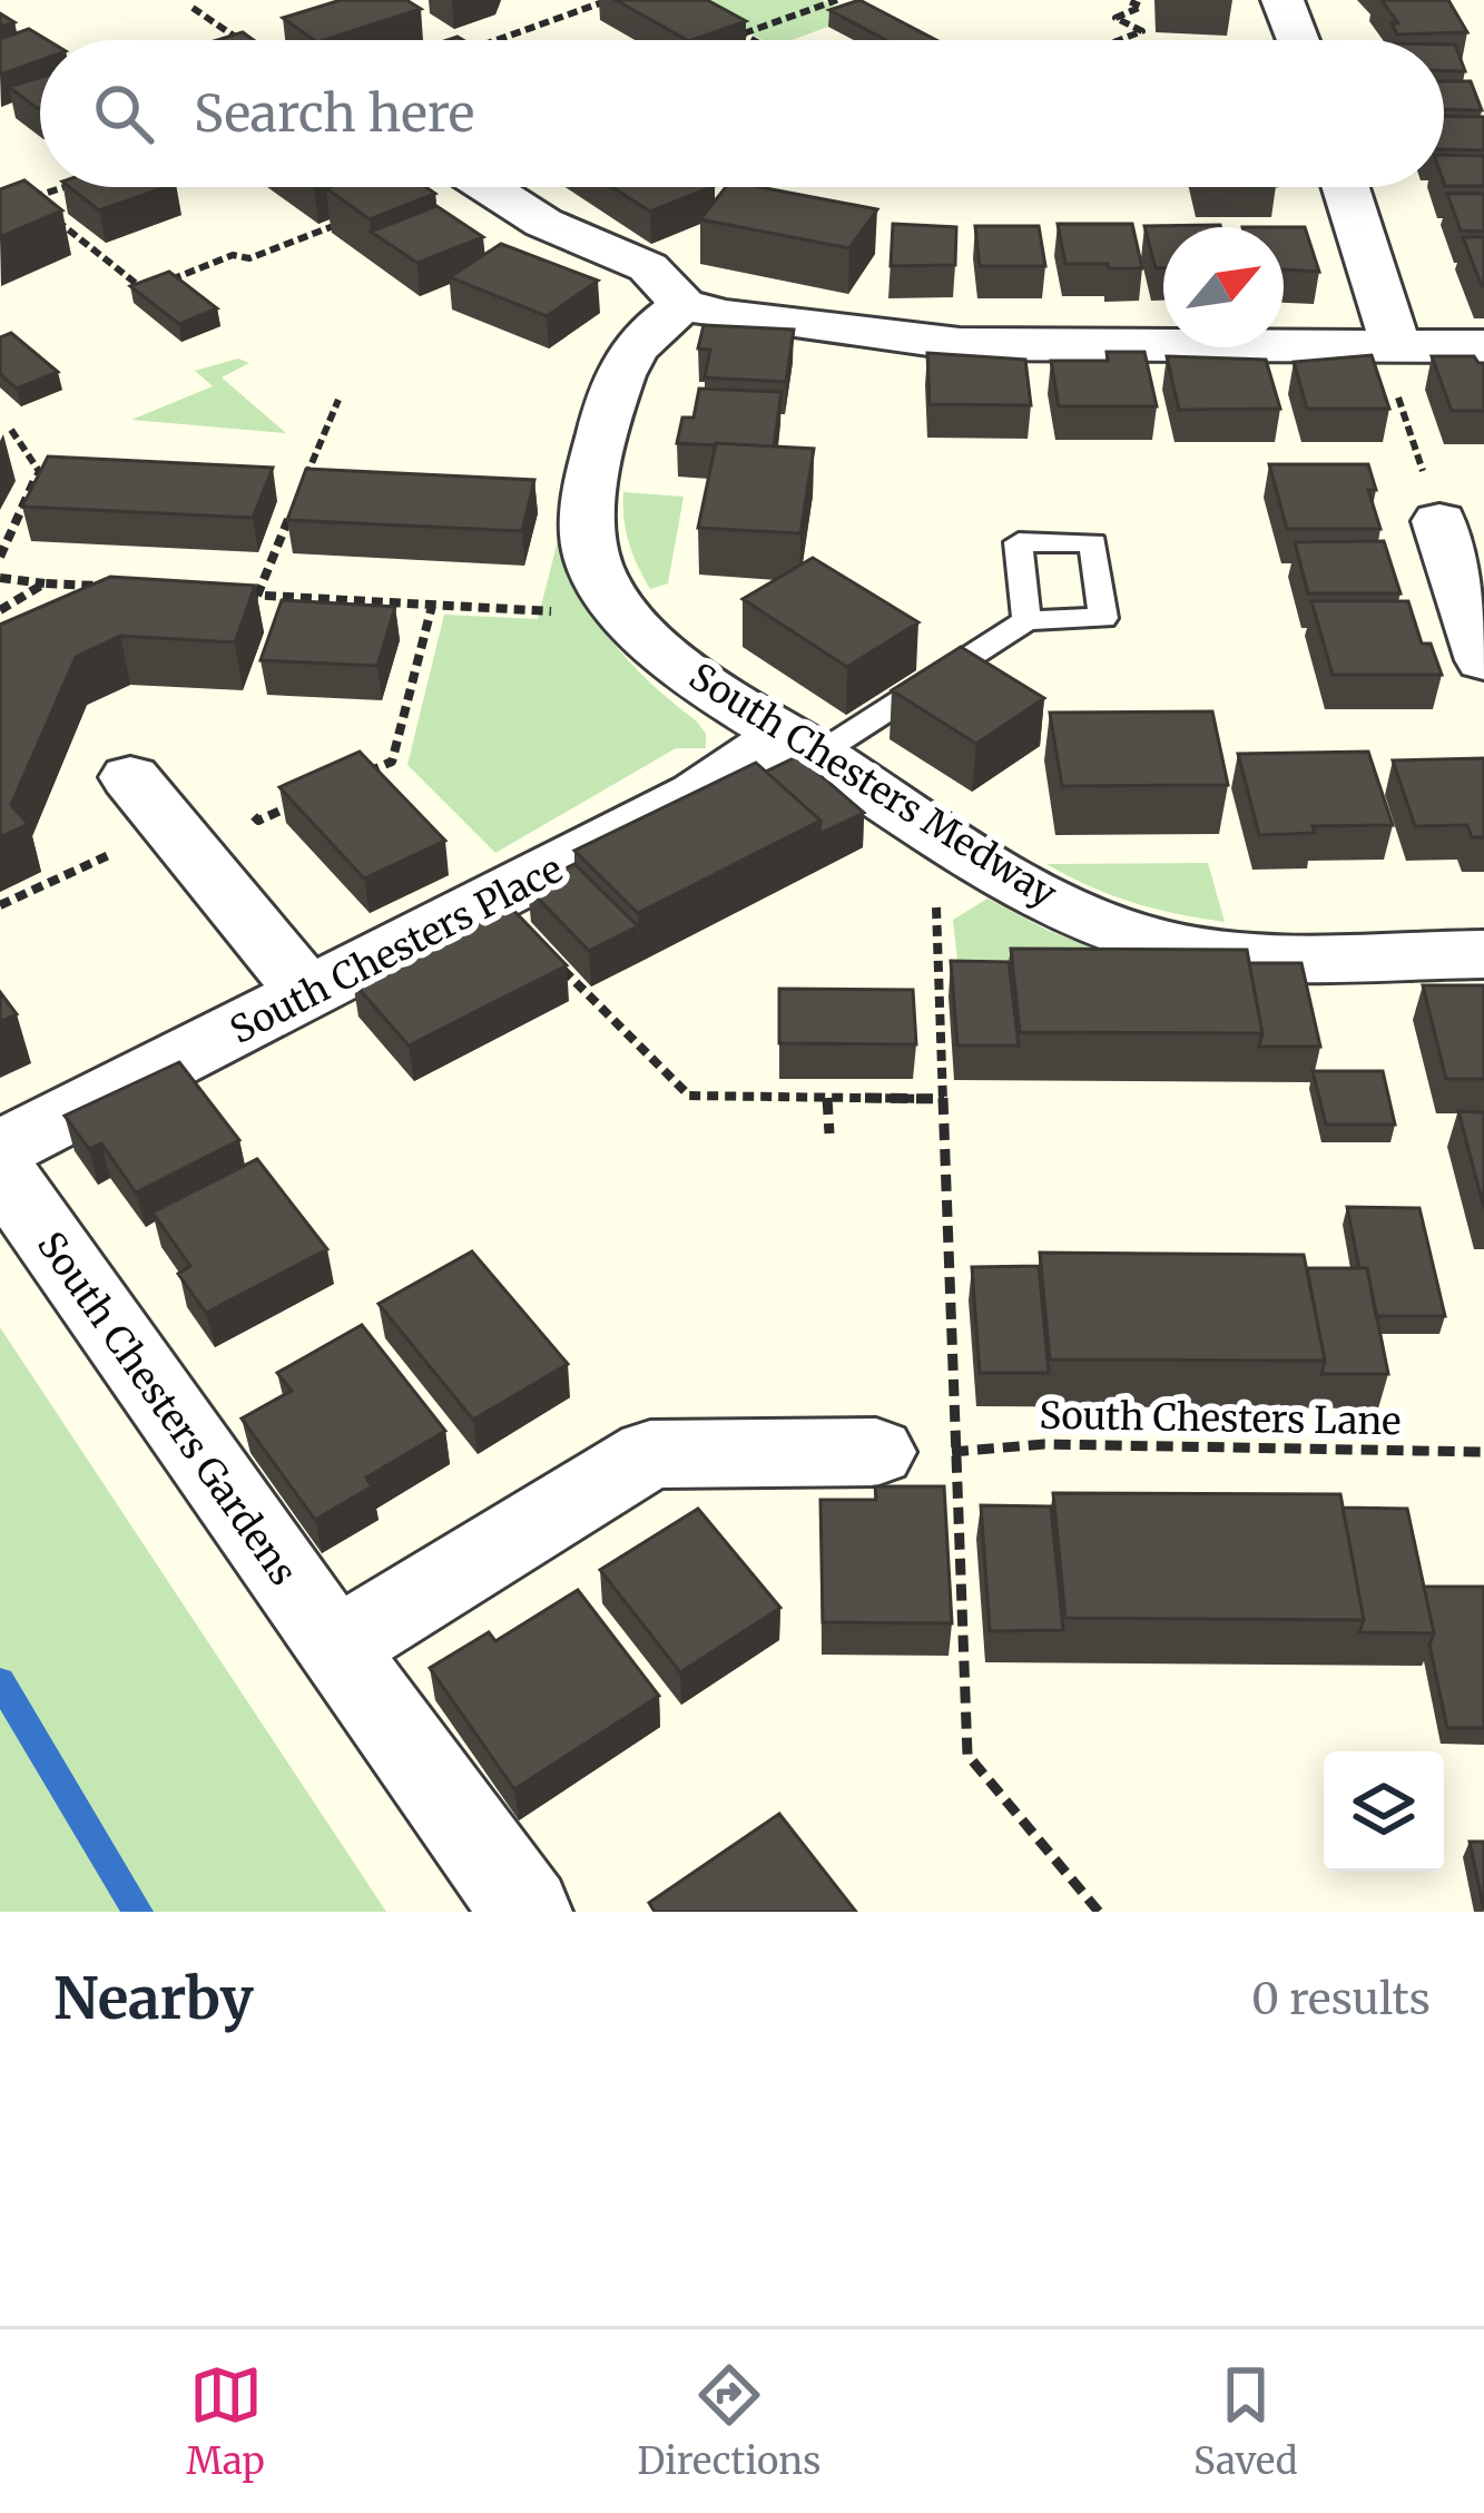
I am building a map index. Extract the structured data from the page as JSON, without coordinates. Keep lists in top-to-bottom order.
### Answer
{
  "streets": {
    "street": ["South Chesters Medway", "South Chesters Place", "South Chesters Gardens"],
    "path": ["South Chesters Lane"]
  },
  "crossings": [
    ["South Chesters Medway", "South Chesters Place"]
  ],
  "north": "top right",
  "page": {
    "search": "Search here",
    "heading": ["Nearby", "0 results"],
    "nav": ["Map", "Directions", "Saved"]
  }
}
